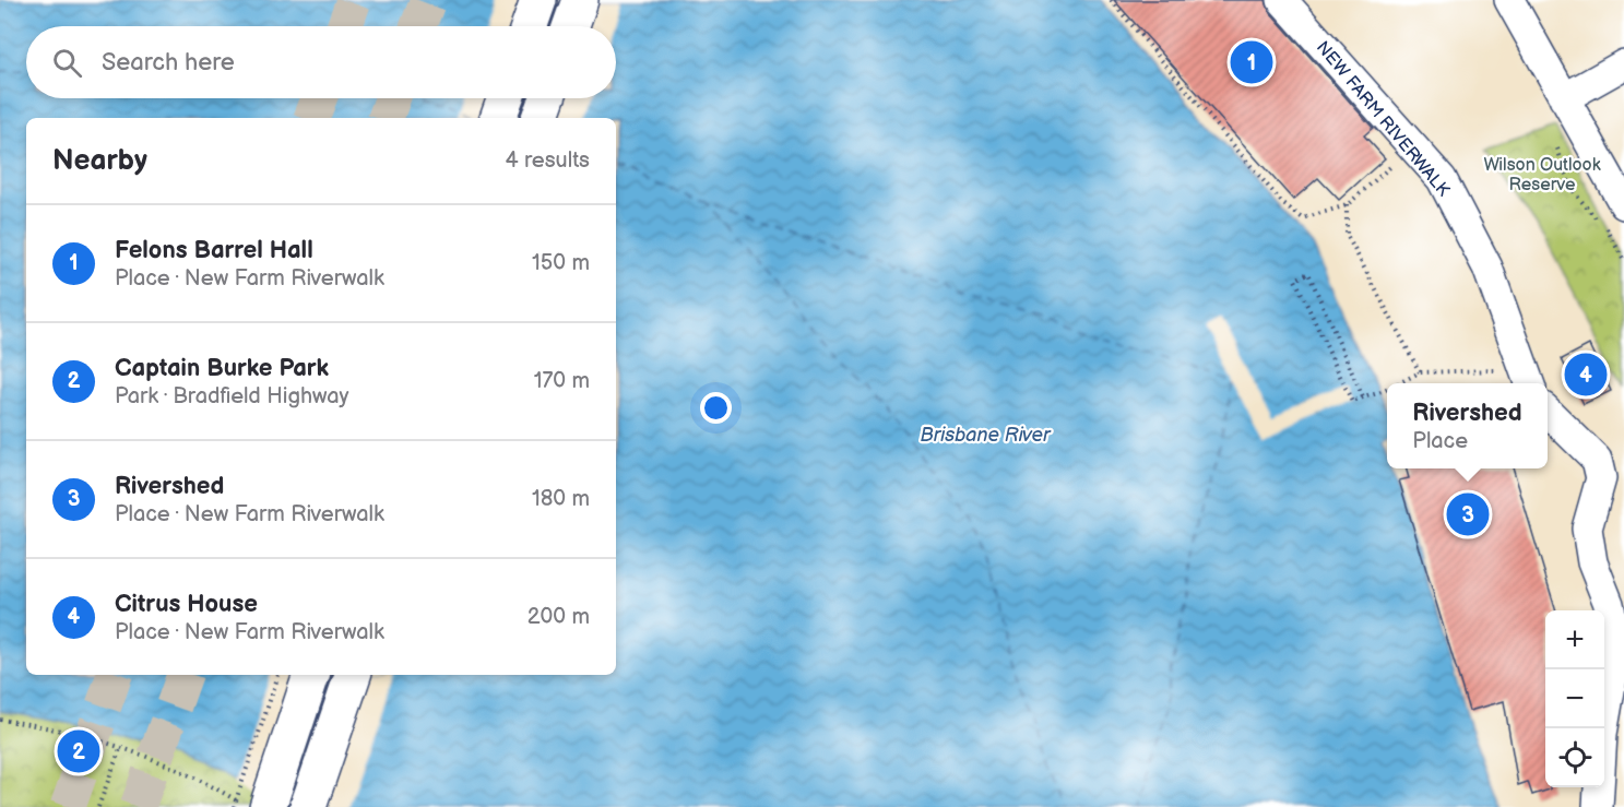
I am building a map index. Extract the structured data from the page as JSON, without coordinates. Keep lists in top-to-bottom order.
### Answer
{
  "streets": {
    "street": ["NEW FARM RIVERWALK"]
  },
  "water": ["Brisbane River"],
  "parks": ["Wilson Outlook Reserve"],
  "page": {
    "search": "Search here",
    "pins": [
      "1",
      "4",
      "3",
      "2"
    ],
    "heading": ["Nearby", "4 results"],
    "list": [
      {
        "mark": "1",
        "name": "Felons Barrel Hall",
        "note": "Place · New Farm Riverwalk",
        "value": "150 m"
      },
      {
        "mark": "2",
        "name": "Captain Burke Park",
        "note": "Park · Bradfield Highway",
        "value": "170 m"
      },
      {
        "mark": "3",
        "name": "Rivershed",
        "note": "Place · New Farm Riverwalk",
        "value": "180 m"
      },
      {
        "mark": "4",
        "name": "Citrus House",
        "note": "Place · New Farm Riverwalk",
        "value": "200 m"
      }
    ],
    "popup": ["Rivershed", "Place"],
    "map_buttons": ["+", "−"]
  }
}
